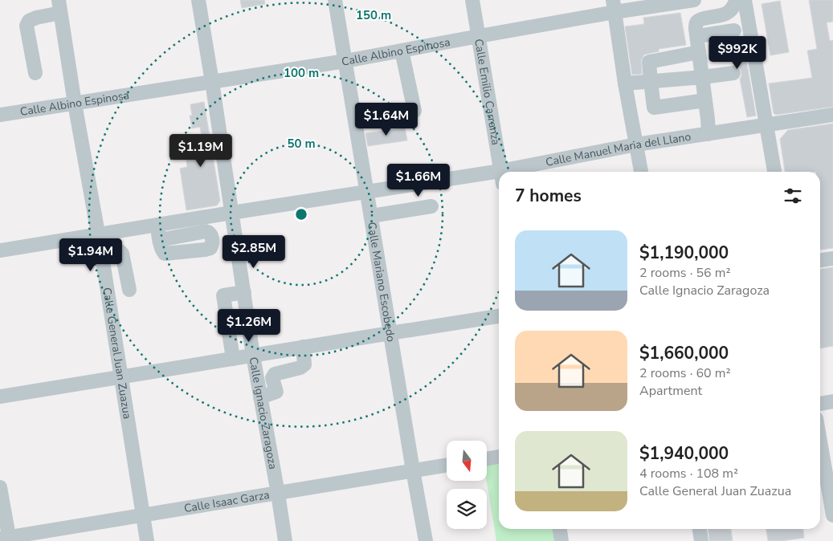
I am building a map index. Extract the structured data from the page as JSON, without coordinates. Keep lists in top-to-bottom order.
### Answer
{
  "streets": {
    "street": [
      "Calle Albino Espinosa",
      "Calle Emilio Carranza",
      "Calle Manuel Maria del Llano",
      "Calle Mariano Escobedo",
      "Calle General Juan Zuazua",
      "Calle Ignacio Zaragoza",
      "Calle Isaac Garza"
    ]
  },
  "crossings": [
    ["Calle Albino Espinosa", "Calle Emilio Carranza"],
    ["Calle Albino Espinosa", "Calle Mariano Escobedo"],
    ["Calle Albino Espinosa", "Calle General Juan Zuazua"],
    ["Calle Albino Espinosa", "Calle Ignacio Zaragoza"],
    ["Calle Manuel Maria del Llano", "Calle Mariano Escobedo"],
    ["Calle Manuel Maria del Llano", "Calle General Juan Zuazua"],
    ["Calle Manuel Maria del Llano", "Calle Ignacio Zaragoza"],
    ["Calle Mariano Escobedo", "Calle Isaac Garza"],
    ["Calle General Juan Zuazua", "Calle Isaac Garza"],
    ["Calle Ignacio Zaragoza", "Calle Isaac Garza"]
  ],
  "north": "bottom",
  "page": {
    "price": [
      "$992K",
      "$1.64M",
      "$1.19M",
      "$1.66M",
      "$2.85M",
      "$1.94M",
      "$1.26M"
    ],
    "heading": "7 homes",
    "list": [
      {
        "name": "$1,190,000",
        "note": "2 rooms · 56 m² · Calle Ignacio Zaragoza"
      },
      {
        "name": "$1,660,000",
        "note": "2 rooms · 60 m² · Apartment"
      },
      {
        "name": "$1,940,000",
        "note": "4 rooms · 108 m² · Calle General Juan Zuazua"
      }
    ]
  },
  "rings": ["150 m", "100 m", "50 m"]
}
